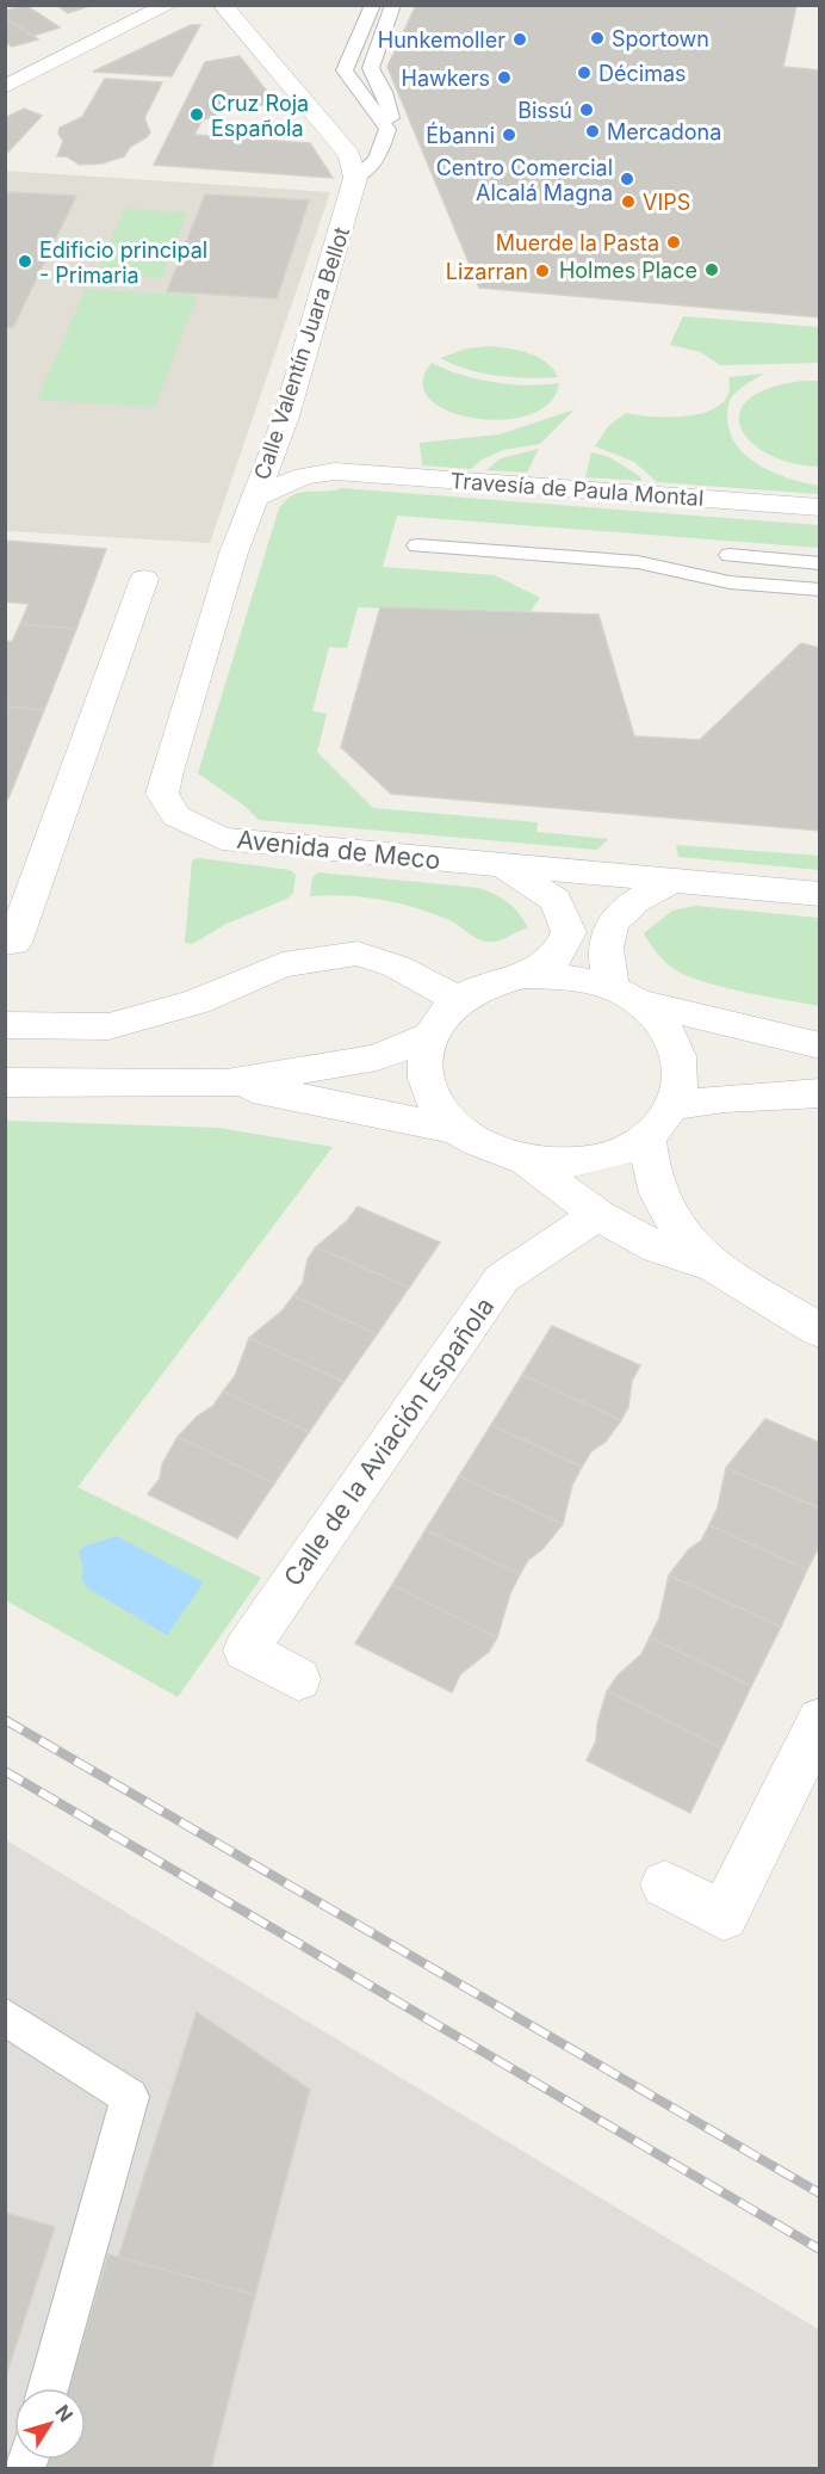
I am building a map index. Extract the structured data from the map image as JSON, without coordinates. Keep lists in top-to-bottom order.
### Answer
{
  "streets": {
    "street": [
      "Calle Valentín Juara Bellot",
      "Travesía de Paula Montal",
      "Avenida de Meco",
      "Calle de la Aviación Española"
    ]
  },
  "crossings": [
    ["Calle Valentín Juara Bellot", "Travesía de Paula Montal"],
    ["Calle Valentín Juara Bellot", "Avenida de Meco"]
  ],
  "places": [
    "Sportown",
    "Hunkemoller",
    "Décimas",
    "Hawkers",
    "Bissú",
    "Cruz Roja Española",
    "Mercadona",
    "Ébanni",
    "Centro Comercial Alcalá Magna",
    "VIPS",
    "Muerde la Pasta",
    "Edificio principal - Primaria",
    "Holmes Place",
    "Lizarran"
  ],
  "north": "top right"
}
